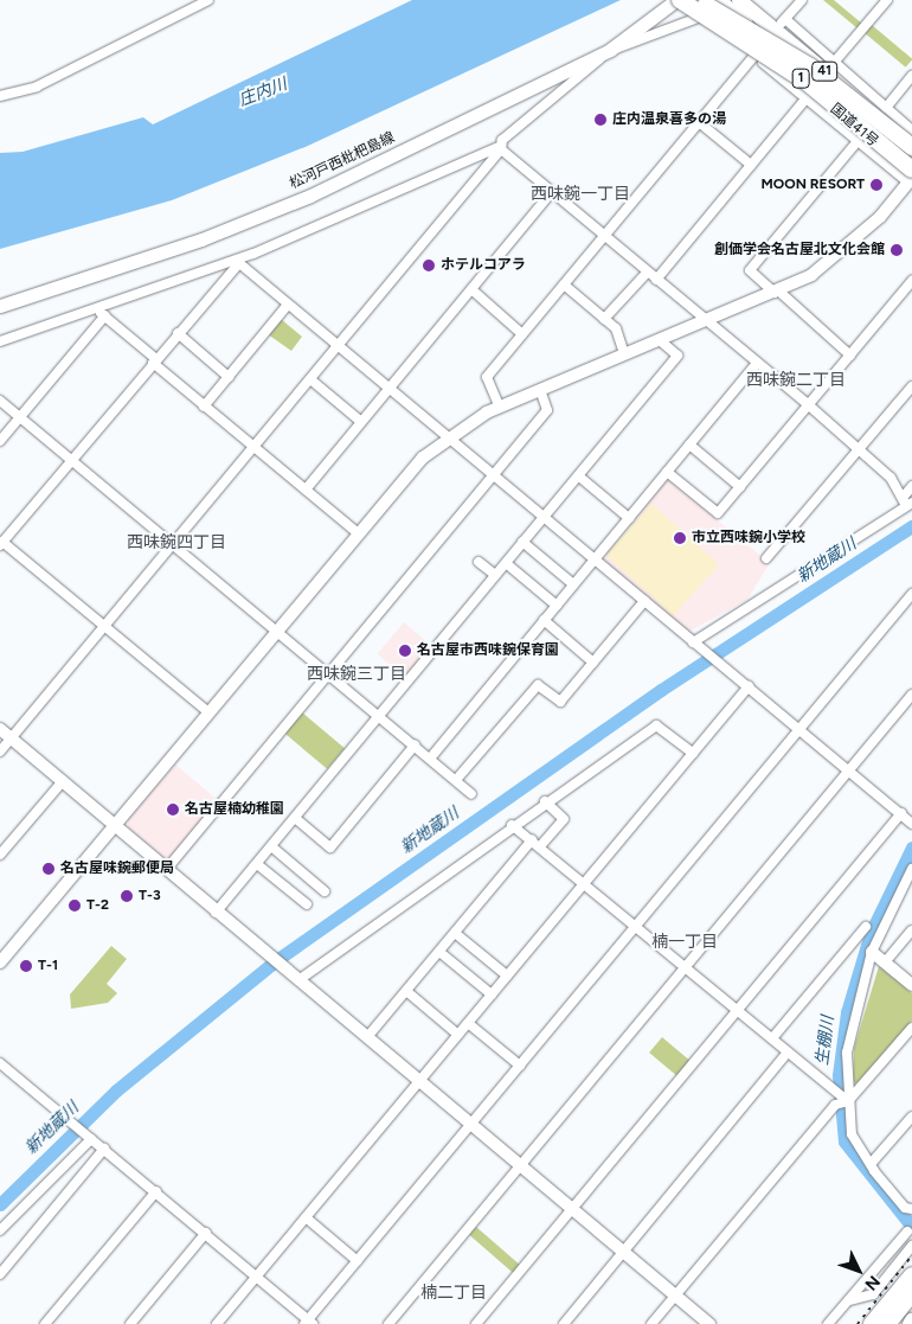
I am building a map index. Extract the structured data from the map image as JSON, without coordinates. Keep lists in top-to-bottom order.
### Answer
{
  "streets": {
    "highway": ["41", "1", "国道41号"],
    "main road": ["松河戸西枇杷島線"]
  },
  "crossings": [
    ["1", "国道41号"],
    ["1", "松河戸西枇杷島線"]
  ],
  "districts": [
    "西味鋺一丁目",
    "西味鋺二丁目",
    "西味鋺四丁目",
    "西味鋺三丁目",
    "楠一丁目",
    "楠二丁目"
  ],
  "water": ["庄内川", "新地蔵川", "生棚川"],
  "places": [
    "庄内温泉喜多の湯",
    "MOON RESORT",
    "創価学会名古屋北文化会館",
    "ホテルコアラ",
    "市立西味鋺小学校",
    "名古屋市西味鋺保育園",
    "名古屋楠幼稚園",
    "名古屋味鋺郵便局",
    "T-3",
    "T-2",
    "T-1"
  ],
  "north": "bottom right"
}
